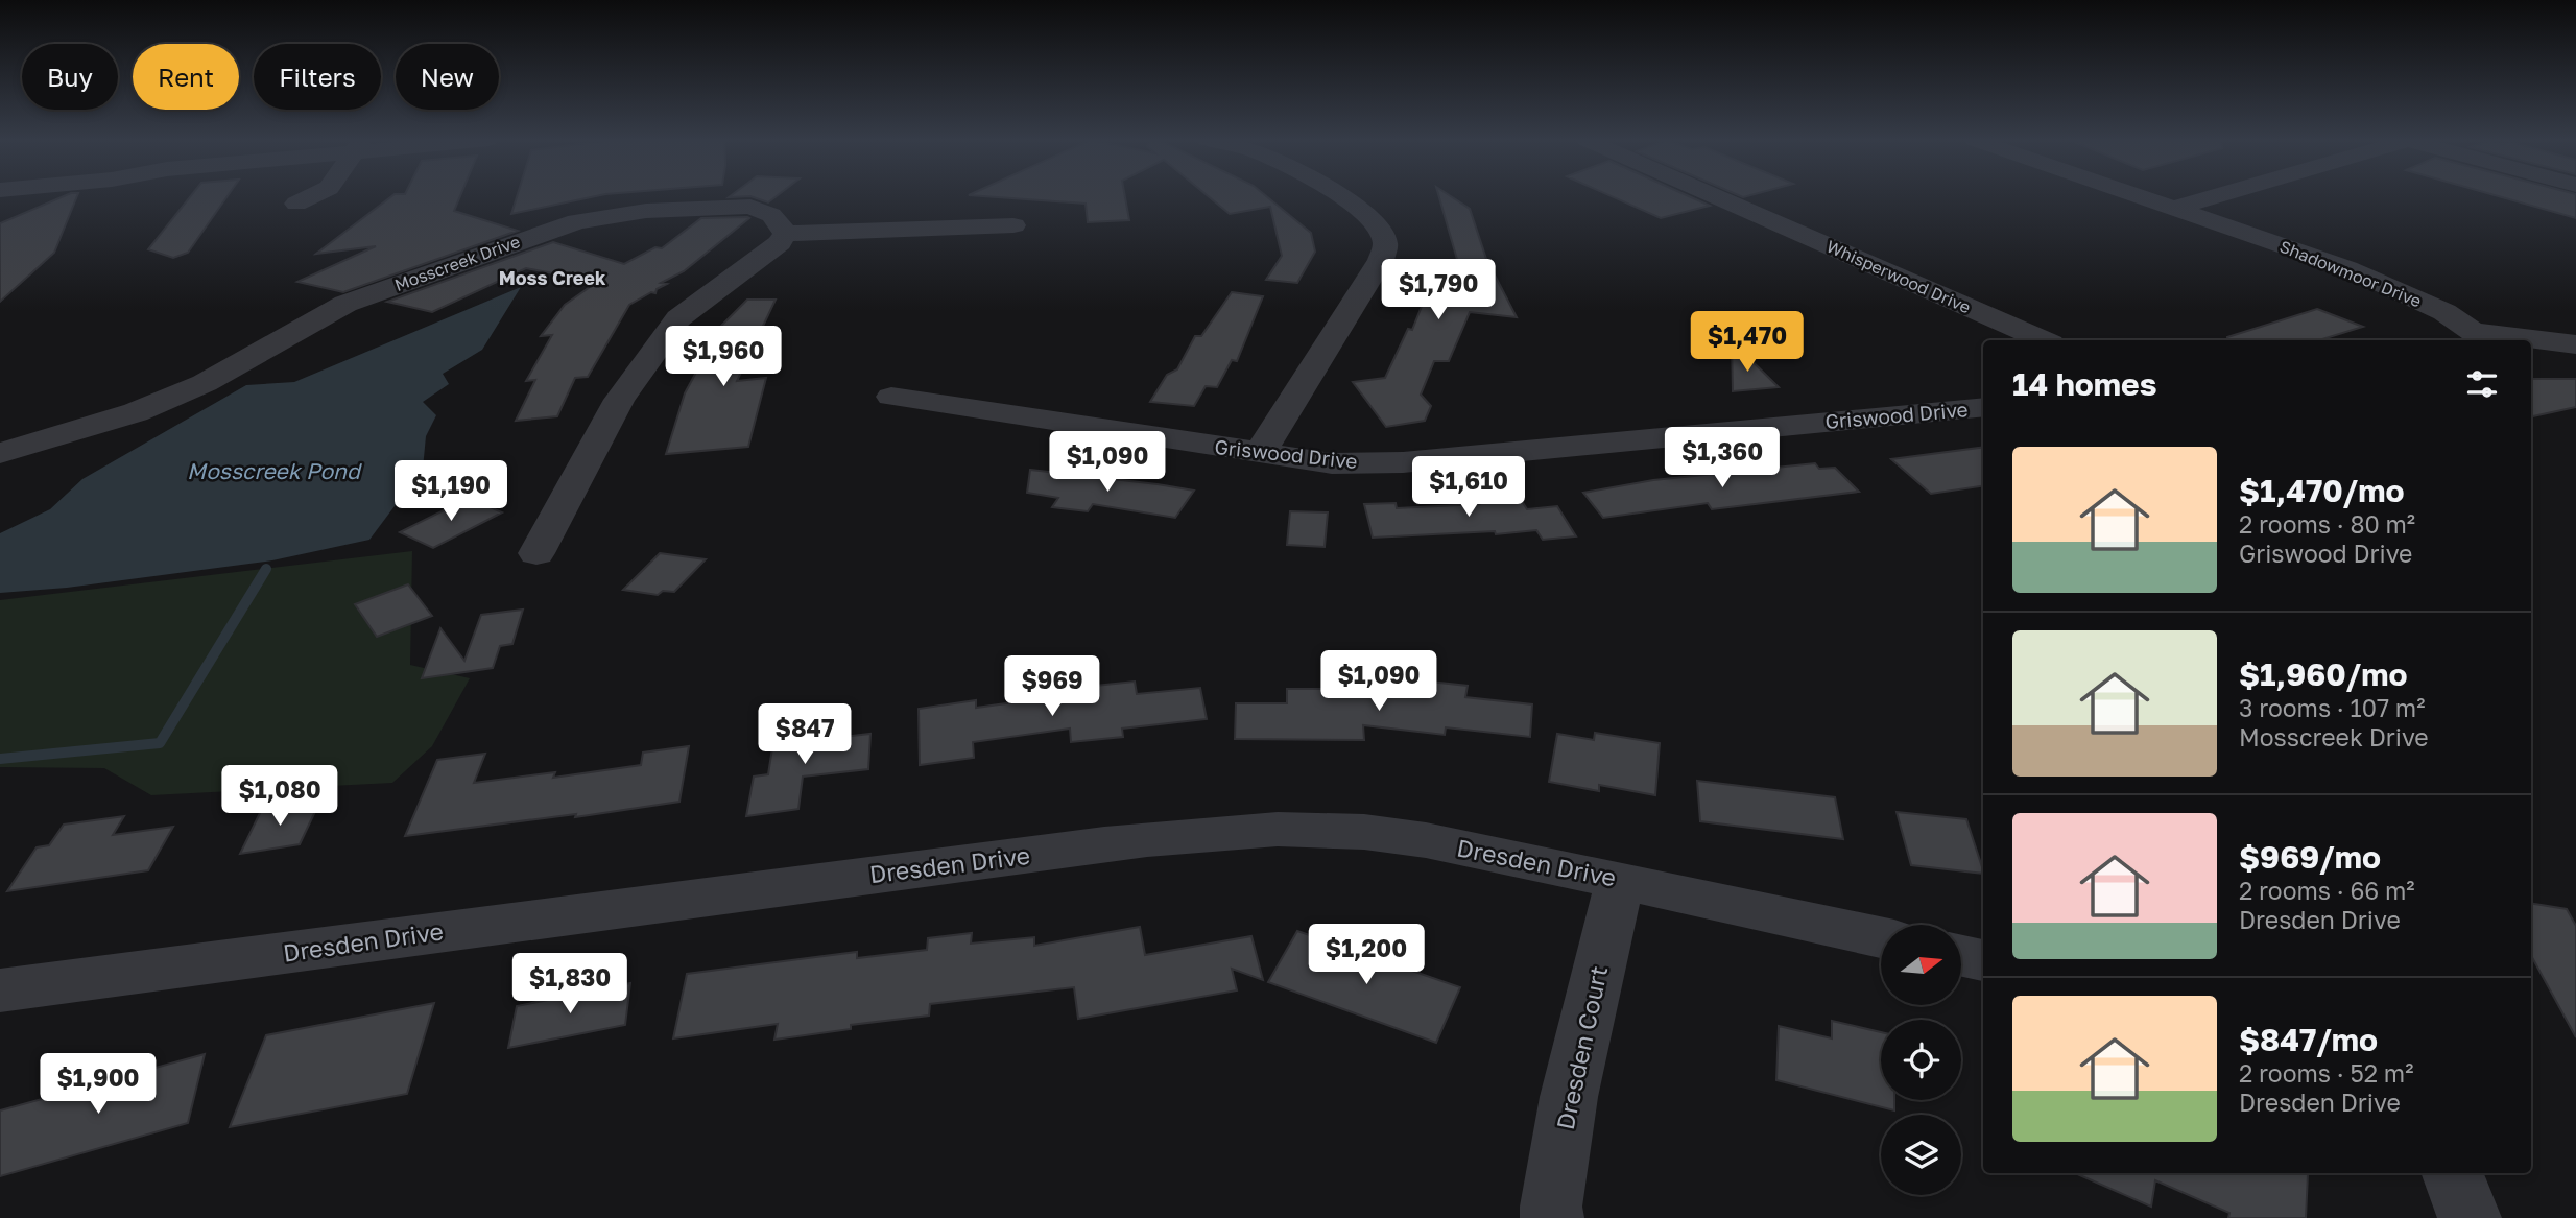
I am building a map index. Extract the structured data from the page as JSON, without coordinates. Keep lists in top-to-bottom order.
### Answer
{
  "streets": {
    "street": [
      "Mosscreek Drive",
      "Shadowmoor Drive",
      "Whisperwood Drive",
      "Griswood Drive",
      "Dresden Drive",
      "Dresden Court"
    ]
  },
  "crossings": [
    ["Dresden Drive", "Dresden Court"]
  ],
  "districts": ["Moss Creek"],
  "water": ["Mosscreek Pond"],
  "north": "right",
  "page": {
    "chip": [
      "Buy",
      "Rent",
      "Filters",
      "New"
    ],
    "price": [
      "$1,790",
      "$1,470",
      "$1,960",
      "$1,360",
      "$1,090",
      "$1,610",
      "$1,190",
      "$1,090",
      "$969",
      "$847",
      "$1,080",
      "$1,200",
      "$1,830",
      "$1,900"
    ],
    "heading": "14 homes",
    "list": [
      {
        "name": "$1,470/mo",
        "note": "2 rooms · 80 m² · Griswood Drive"
      },
      {
        "name": "$1,960/mo",
        "note": "3 rooms · 107 m² · Mosscreek Drive"
      },
      {
        "name": "$969/mo",
        "note": "2 rooms · 66 m² · Dresden Drive"
      },
      {
        "name": "$847/mo",
        "note": "2 rooms · 52 m² · Dresden Drive"
      }
    ]
  }
}
